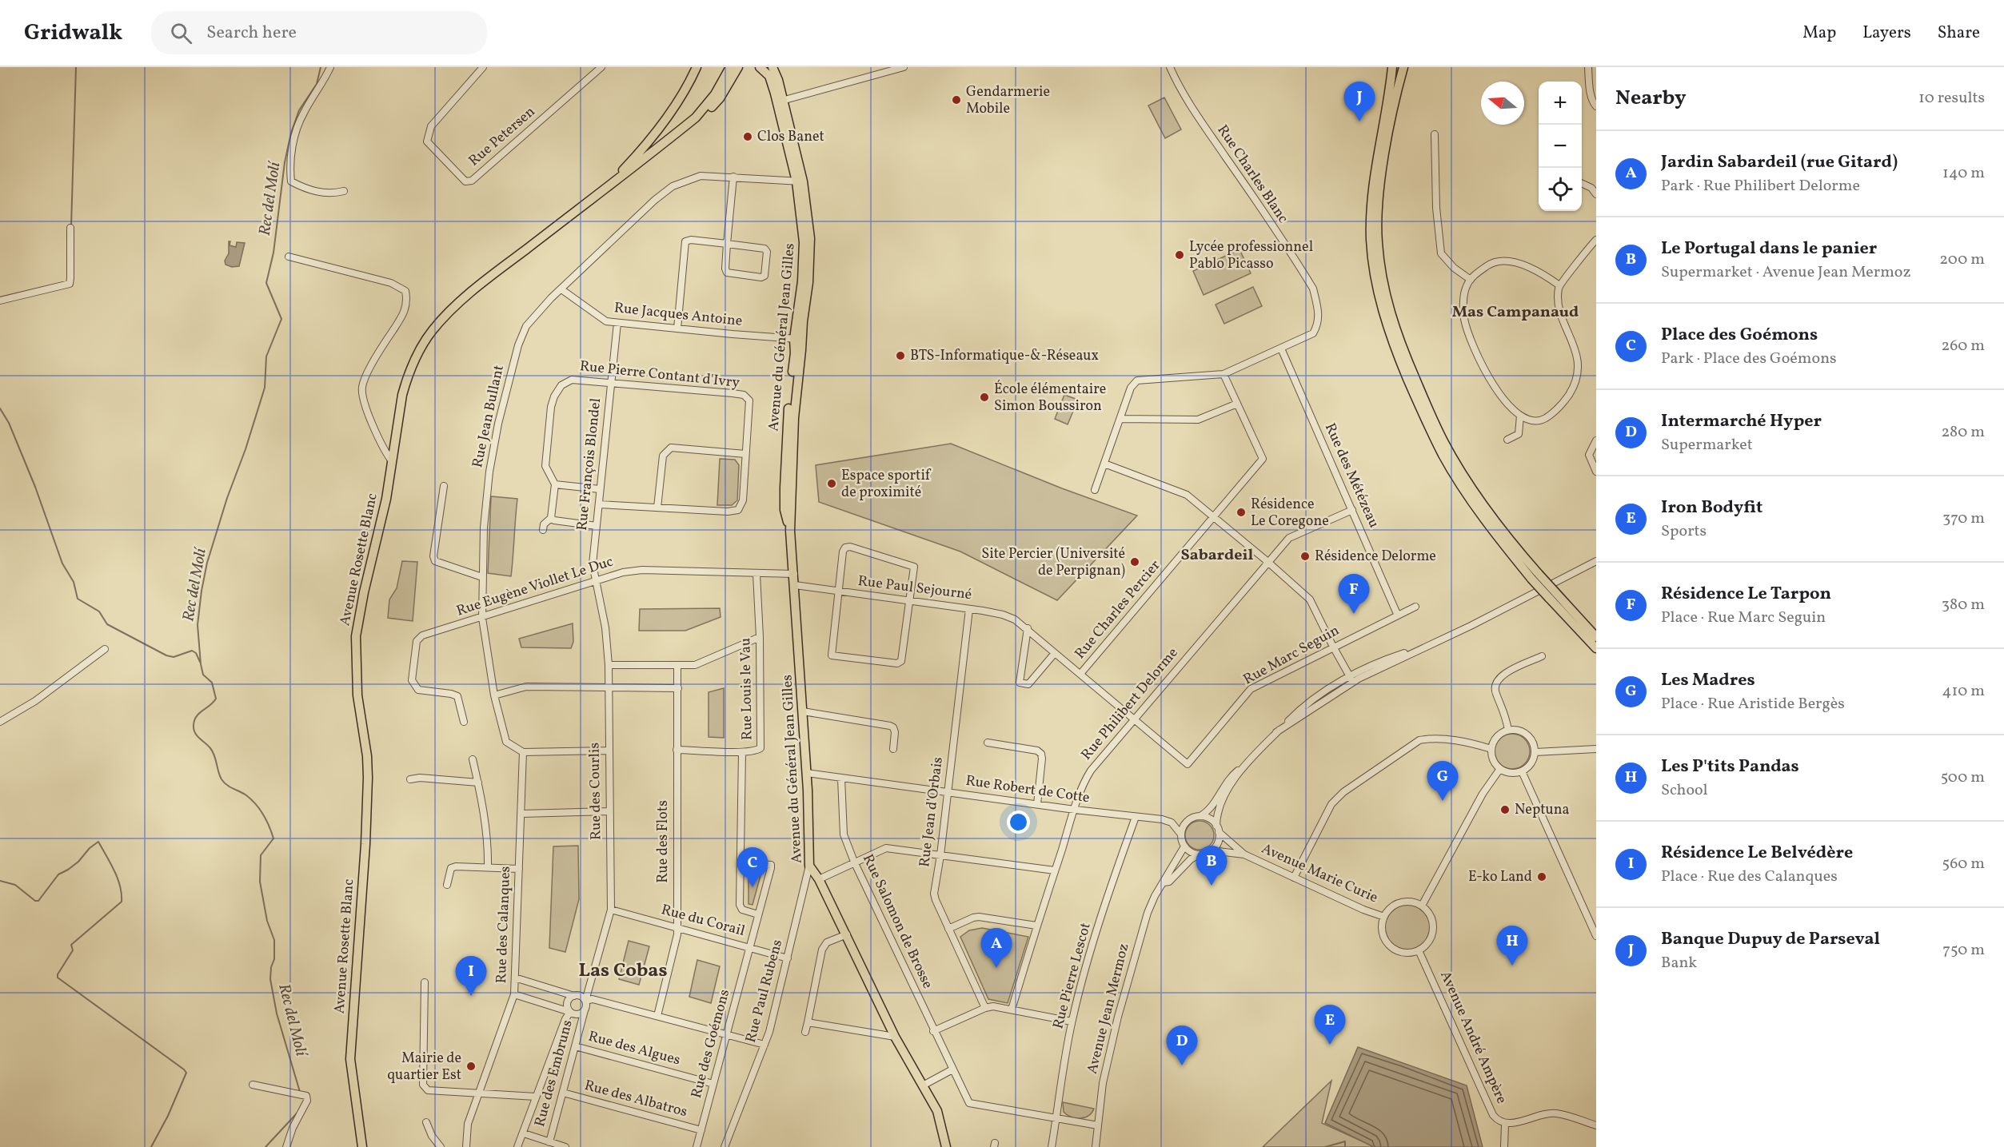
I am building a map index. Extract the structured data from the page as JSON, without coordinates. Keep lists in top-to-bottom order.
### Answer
{
  "streets": {
    "main road": ["Avenue du Général Jean Gilles", "Avenue Rosette Blanc"],
    "street": [
      "Rue Petersen",
      "Rue Charles Blanc",
      "Rue Jacques Antoine",
      "Rue Pierre Contant d'Ivry",
      "Rue Jean Bullant",
      "Rue François Blondel",
      "Rue des Métézeau",
      "Rue Eugène Viollet Le Duc",
      "Rue Paul Sejourné",
      "Rue Charles Percier",
      "Rue Marc Seguin",
      "Rue Louis le Vau",
      "Rue Philibert Delorme",
      "Rue Robert de Cotte",
      "Rue des Courlis",
      "Rue Jean d'Orbais",
      "Rue des Flots",
      "Avenue Marie Curie",
      "Rue du Corail",
      "Rue Salomon de Brosse",
      "Rue des Calanques",
      "Rue Pierre Lescot",
      "Rue Paul Rubens",
      "Avenue Jean Mermoz",
      "Avenue André Ampère",
      "Rue des Goémons",
      "Rue des Algues",
      "Rue des Embruns",
      "Rue des Albatros"
    ]
  },
  "crossings": [
    ["Rue Charles Blanc", "Rue des Métézeau"],
    ["Rue Charles Blanc", "Rue Charles Percier"],
    ["Rue Jacques Antoine", "Avenue du Général Jean Gilles"],
    ["Rue Jacques Antoine", "Rue Jean Bullant"],
    ["Rue Jacques Antoine", "Rue François Blondel"],
    ["Avenue du Général Jean Gilles", "Rue Jean Bullant"],
    ["Avenue du Général Jean Gilles", "Rue Eugène Viollet Le Duc"],
    ["Avenue du Général Jean Gilles", "Rue Paul Sejourné"],
    ["Avenue du Général Jean Gilles", "Rue Robert de Cotte"],
    ["Avenue du Général Jean Gilles", "Rue Paul Rubens"],
    ["Rue Pierre Contant d'Ivry", "Rue François Blondel"],
    ["Rue Jean Bullant", "Rue Eugène Viollet Le Duc"],
    ["Rue Jean Bullant", "Rue des Calanques"],
    ["Rue François Blondel", "Rue Eugène Viollet Le Duc"],
    ["Rue François Blondel", "Rue des Courlis"],
    ["Rue des Métézeau", "Rue Marc Seguin"],
    ["Rue des Métézeau", "Rue Philibert Delorme"],
    ["Rue Eugène Viollet Le Duc", "Rue Louis le Vau"],
    ["Rue Eugène Viollet Le Duc", "Rue des Courlis"],
    ["Rue Paul Sejourné", "Rue Charles Percier"],
    ["Rue Paul Sejourné", "Rue Marc Seguin"],
    ["Rue Paul Sejourné", "Rue Philibert Delorme"],
    ["Rue Paul Sejourné", "Rue Jean d'Orbais"],
    ["Rue Marc Seguin", "Rue Philibert Delorme"],
    ["Rue Louis le Vau", "Rue des Flots"],
    ["Rue Philibert Delorme", "Rue Robert de Cotte"],
    ["Rue Robert de Cotte", "Rue Jean d'Orbais"],
    ["Rue Robert de Cotte", "Avenue Marie Curie"],
    ["Rue Robert de Cotte", "Rue Salomon de Brosse"],
    ["Rue Robert de Cotte", "Rue Pierre Lescot"],
    ["Rue Robert de Cotte", "Avenue Jean Mermoz"],
    ["Rue des Courlis", "Rue du Corail"],
    ["Rue des Courlis", "Rue des Embruns"],
    ["Rue des Flots", "Rue du Corail"],
    ["Avenue Marie Curie", "Avenue Jean Mermoz"],
    ["Avenue Marie Curie", "Avenue André Ampère"],
    ["Rue du Corail", "Rue Paul Rubens"],
    ["Rue du Corail", "Rue des Goémons"],
    ["Rue Salomon de Brosse", "Rue Pierre Lescot"],
    ["Rue Salomon de Brosse", "Avenue Jean Mermoz"],
    ["Rue des Goémons", "Rue des Algues"],
    ["Rue des Goémons", "Rue des Albatros"],
    ["Rue des Algues", "Rue des Embruns"],
    ["Rue des Embruns", "Rue des Albatros"]
  ],
  "districts": ["Mas Campanaud", "Sabardeil", "Las Cobas"],
  "water": ["Rec del Molí"],
  "places": [
    "Gendarmerie Mobile",
    "Clos Banet",
    "Lycée professionnel Pablo Picasso",
    "BTS-Informatique-&-Réseaux",
    "École élémentaire Simon Boussiron",
    "Espace sportif de proximité",
    "Résidence Le Coregone",
    "Résidence Delorme",
    "Site Percier (Université de Perpignan)",
    "Neptuna",
    "E-ko Land",
    "Mairie de quartier Est"
  ],
  "north": "left",
  "page": {
    "header": "Gridwalk",
    "search": "Search here",
    "nav": ["Map", "Layers", "Share"],
    "heading": ["Nearby", "10 results"],
    "map_buttons": ["+", "−"],
    "pins": [
      "J",
      "F",
      "G",
      "B",
      "C",
      "H",
      "A",
      "I",
      "E",
      "D"
    ],
    "list": [
      {
        "mark": "A",
        "name": "Jardin Sabardeil (rue Gitard)",
        "note": "Park · Rue Philibert Delorme",
        "value": "140 m"
      },
      {
        "mark": "B",
        "name": "Le Portugal dans le panier",
        "note": "Supermarket · Avenue Jean Mermoz",
        "value": "200 m"
      },
      {
        "mark": "C",
        "name": "Place des Goémons",
        "note": "Park · Place des Goémons",
        "value": "260 m"
      },
      {
        "mark": "D",
        "name": "Intermarché Hyper",
        "note": "Supermarket",
        "value": "280 m"
      },
      {
        "mark": "E",
        "name": "Iron Bodyfit",
        "note": "Sports",
        "value": "370 m"
      },
      {
        "mark": "F",
        "name": "Résidence Le Tarpon",
        "note": "Place · Rue Marc Seguin",
        "value": "380 m"
      },
      {
        "mark": "G",
        "name": "Les Madres",
        "note": "Place · Rue Aristide Bergès",
        "value": "410 m"
      },
      {
        "mark": "H",
        "name": "Les P'tits Pandas",
        "note": "School",
        "value": "500 m"
      },
      {
        "mark": "I",
        "name": "Résidence Le Belvédère",
        "note": "Place · Rue des Calanques",
        "value": "560 m"
      },
      {
        "mark": "J",
        "name": "Banque Dupuy de Parseval",
        "note": "Bank",
        "value": "750 m"
      }
    ]
  }
}
